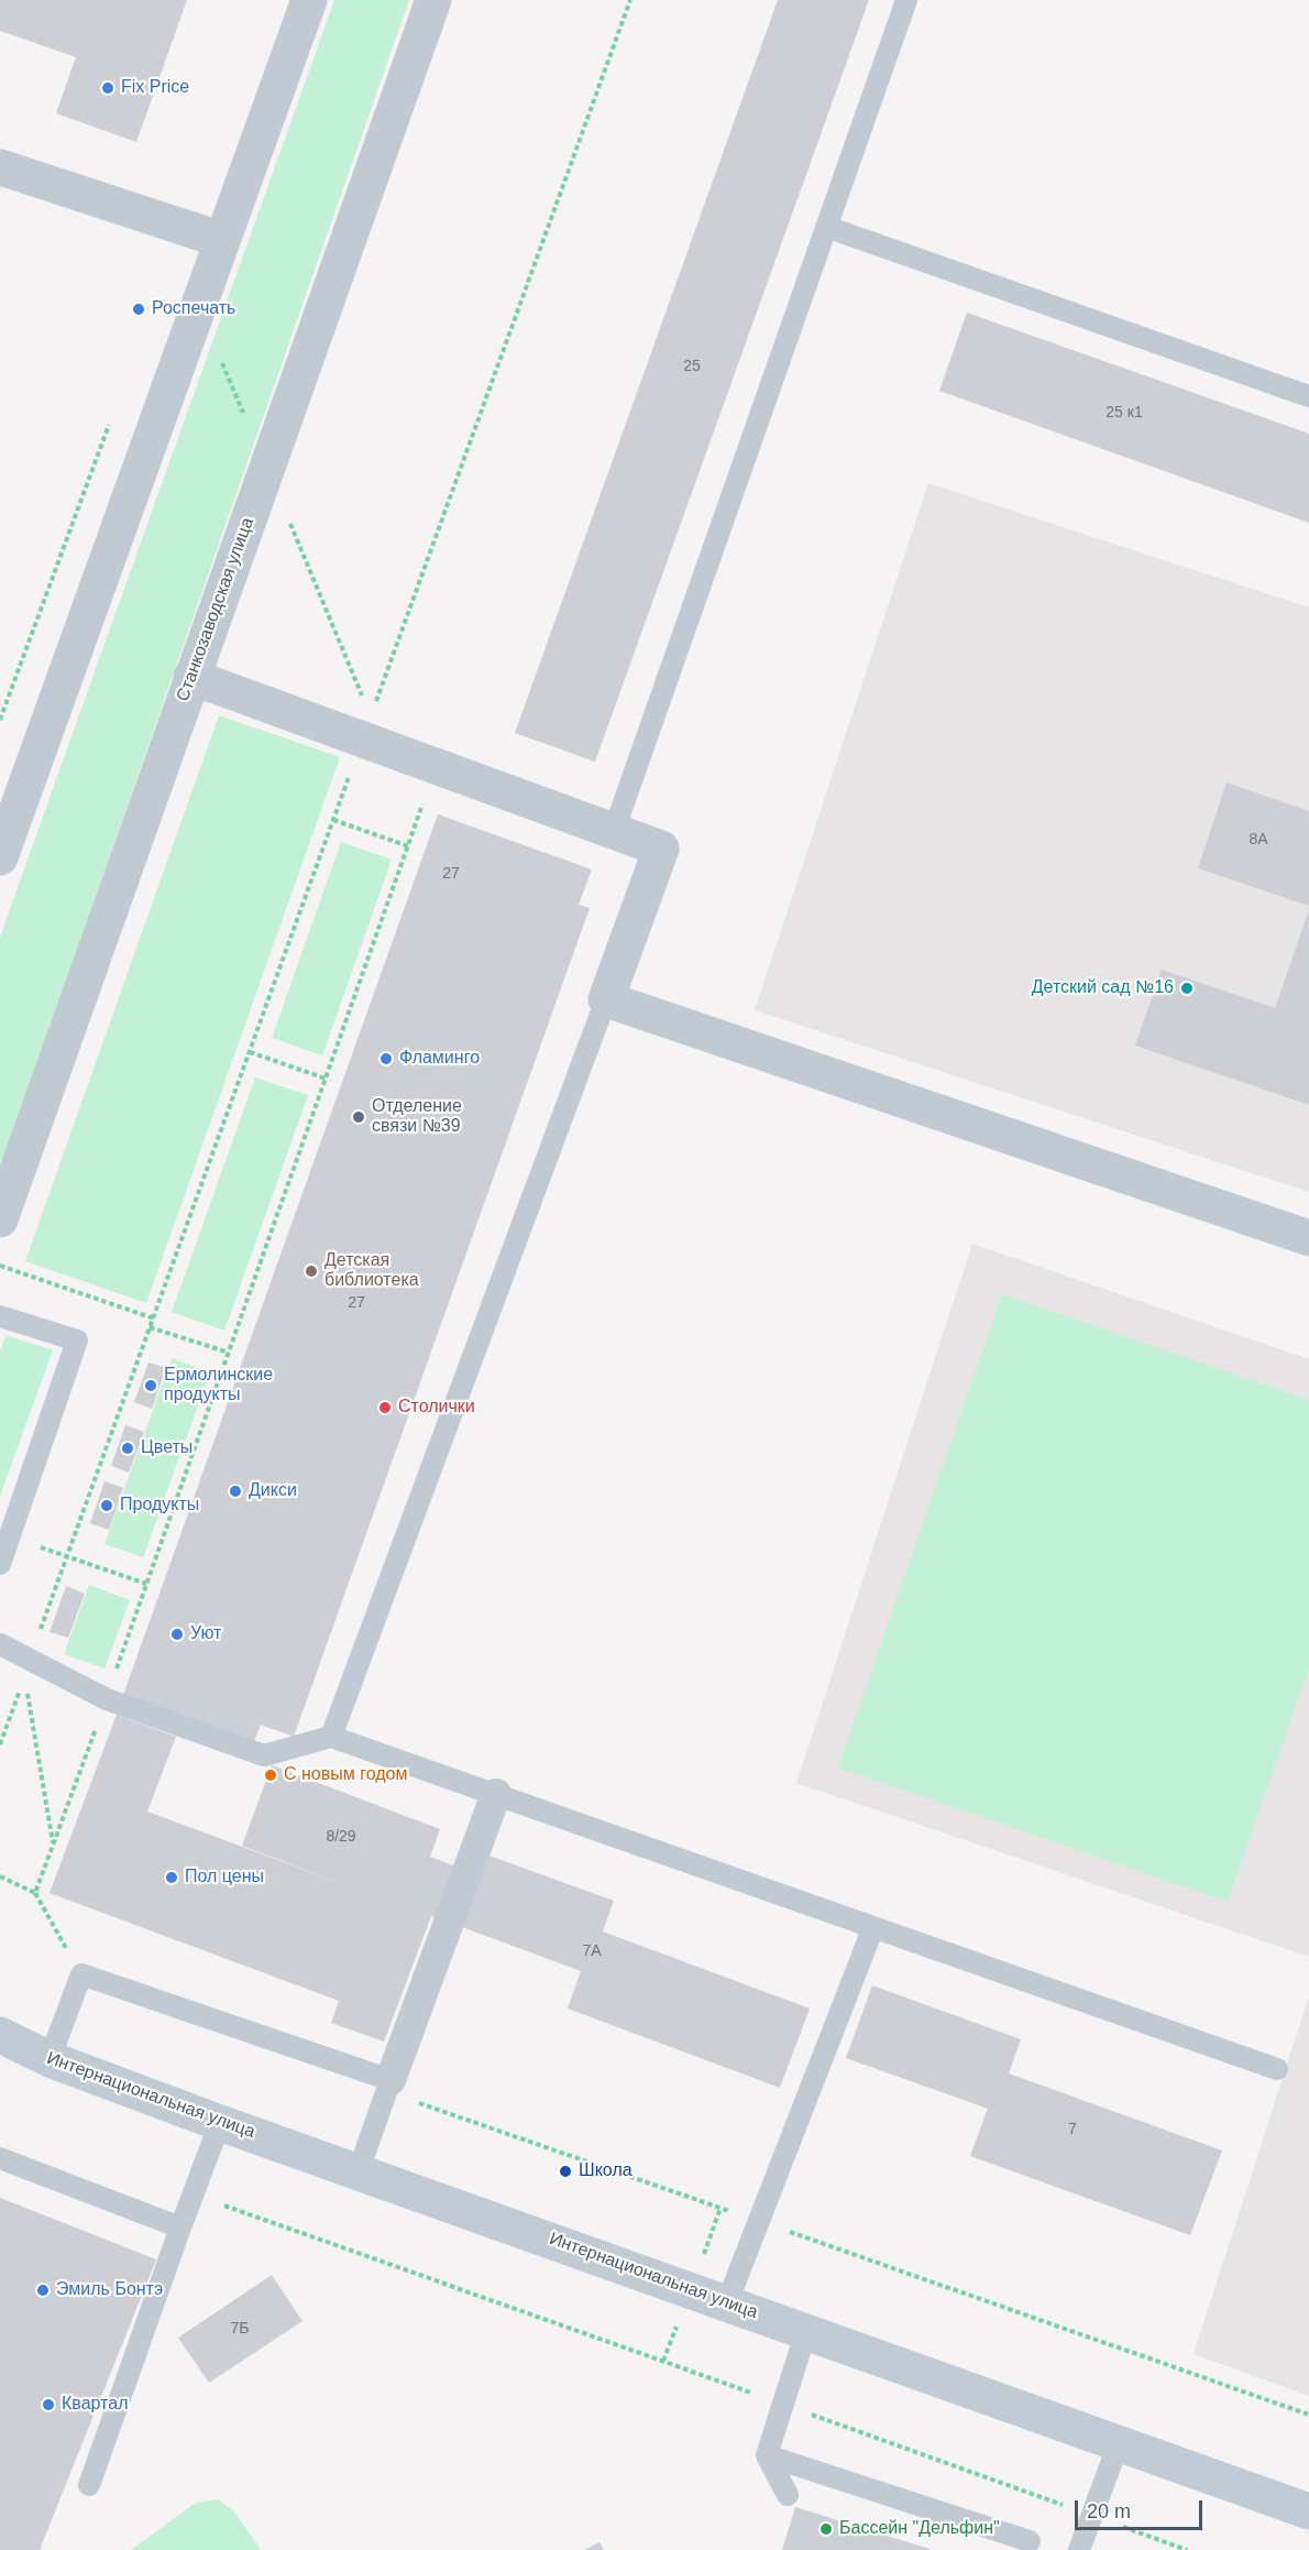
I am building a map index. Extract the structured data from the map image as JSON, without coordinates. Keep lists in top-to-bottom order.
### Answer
{
  "streets": {
    "main road": ["Интернациональная улица"],
    "street": ["Станкозаводская улица"]
  },
  "places": [
    "Fix Price",
    "Роспечать",
    "Детский сад №16",
    "Фламинго",
    "Отделение связи №39",
    "Детская библиотека",
    "Ермолинские продукты",
    "Столички",
    "Цветы",
    "Дикси",
    "Продукты",
    "Уют",
    "С новым годом",
    "Пол цены",
    "Школа",
    "Эмиль Бонтэ",
    "Квартал",
    "Бассейн \"Дельфин\""
  ],
  "house_numbers": [
    "25",
    "25 к1",
    "8А",
    "27",
    "27",
    "8/29",
    "7А",
    "7",
    "7Б"
  ],
  "scale_bar": "20 m"
}
